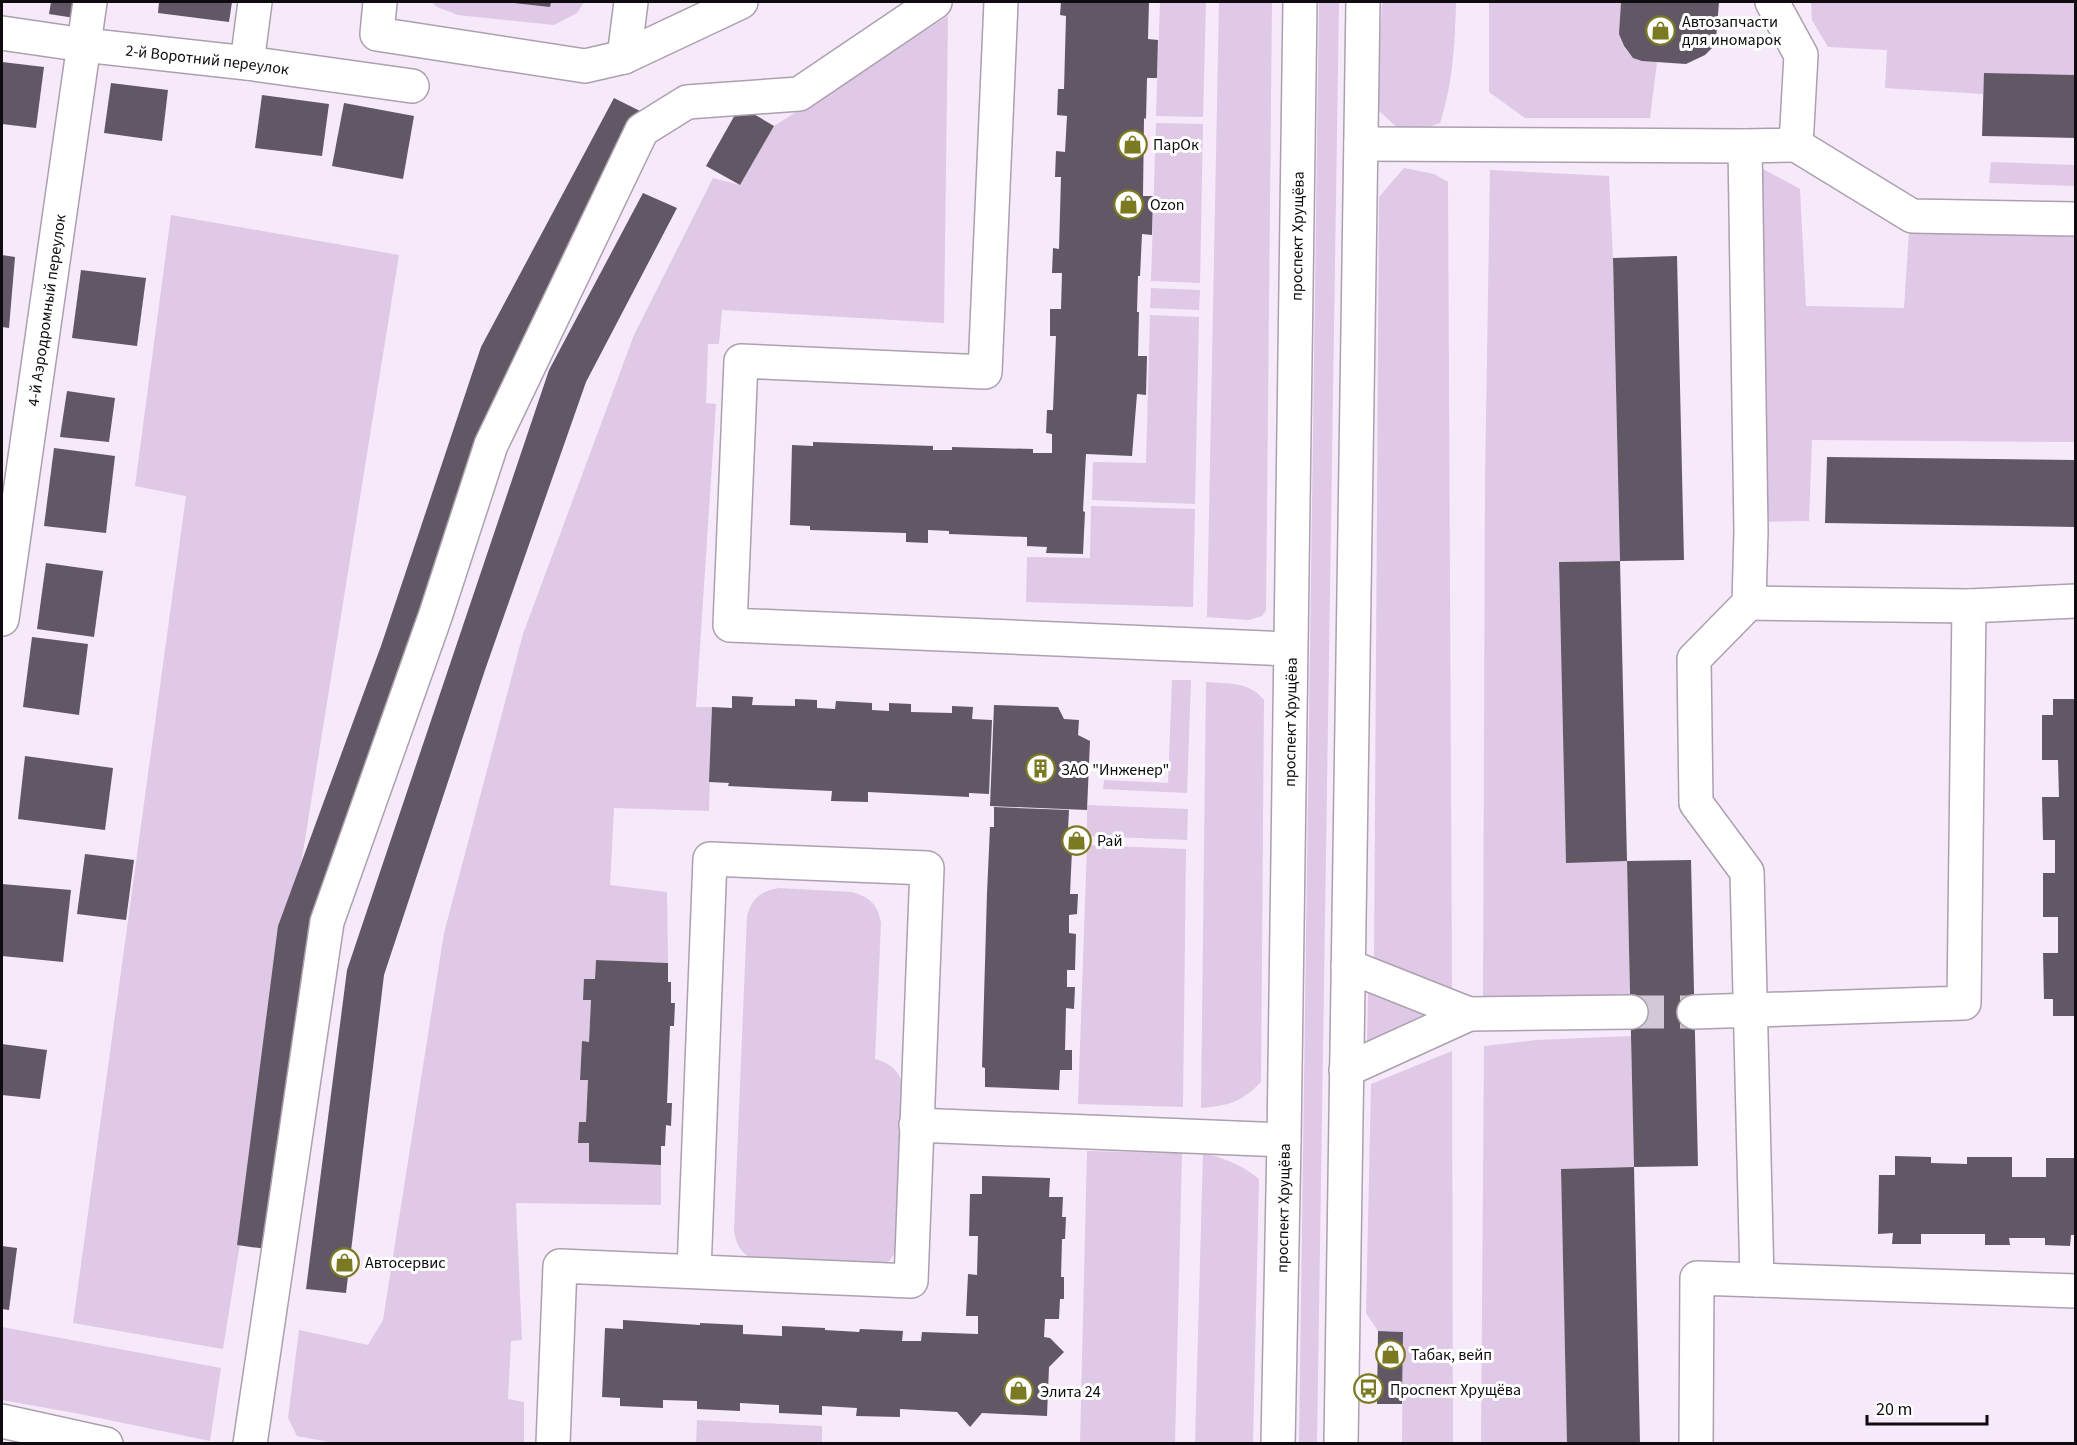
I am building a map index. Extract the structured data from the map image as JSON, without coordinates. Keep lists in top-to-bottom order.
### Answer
{
  "streets": {
    "main road": ["2-й Воротний переулок", "проспект Хрущёва", "4-й Аэродромный переулок"]
  },
  "crossings": [
    ["2-й Воротний переулок", "4-й Аэродромный переулок"]
  ],
  "places": {
    "shop": [
      "Автозапчасти для иномарок",
      "ПарОк",
      "Ozon",
      "Рай",
      "Автосервис",
      "Табак, вейп",
      "Элита 24"
    ],
    "building": ["ЗАО \"Инженер\""],
    "bus stop": ["Проспект Хрущёва"]
  },
  "scale_bar": "20 m"
}
